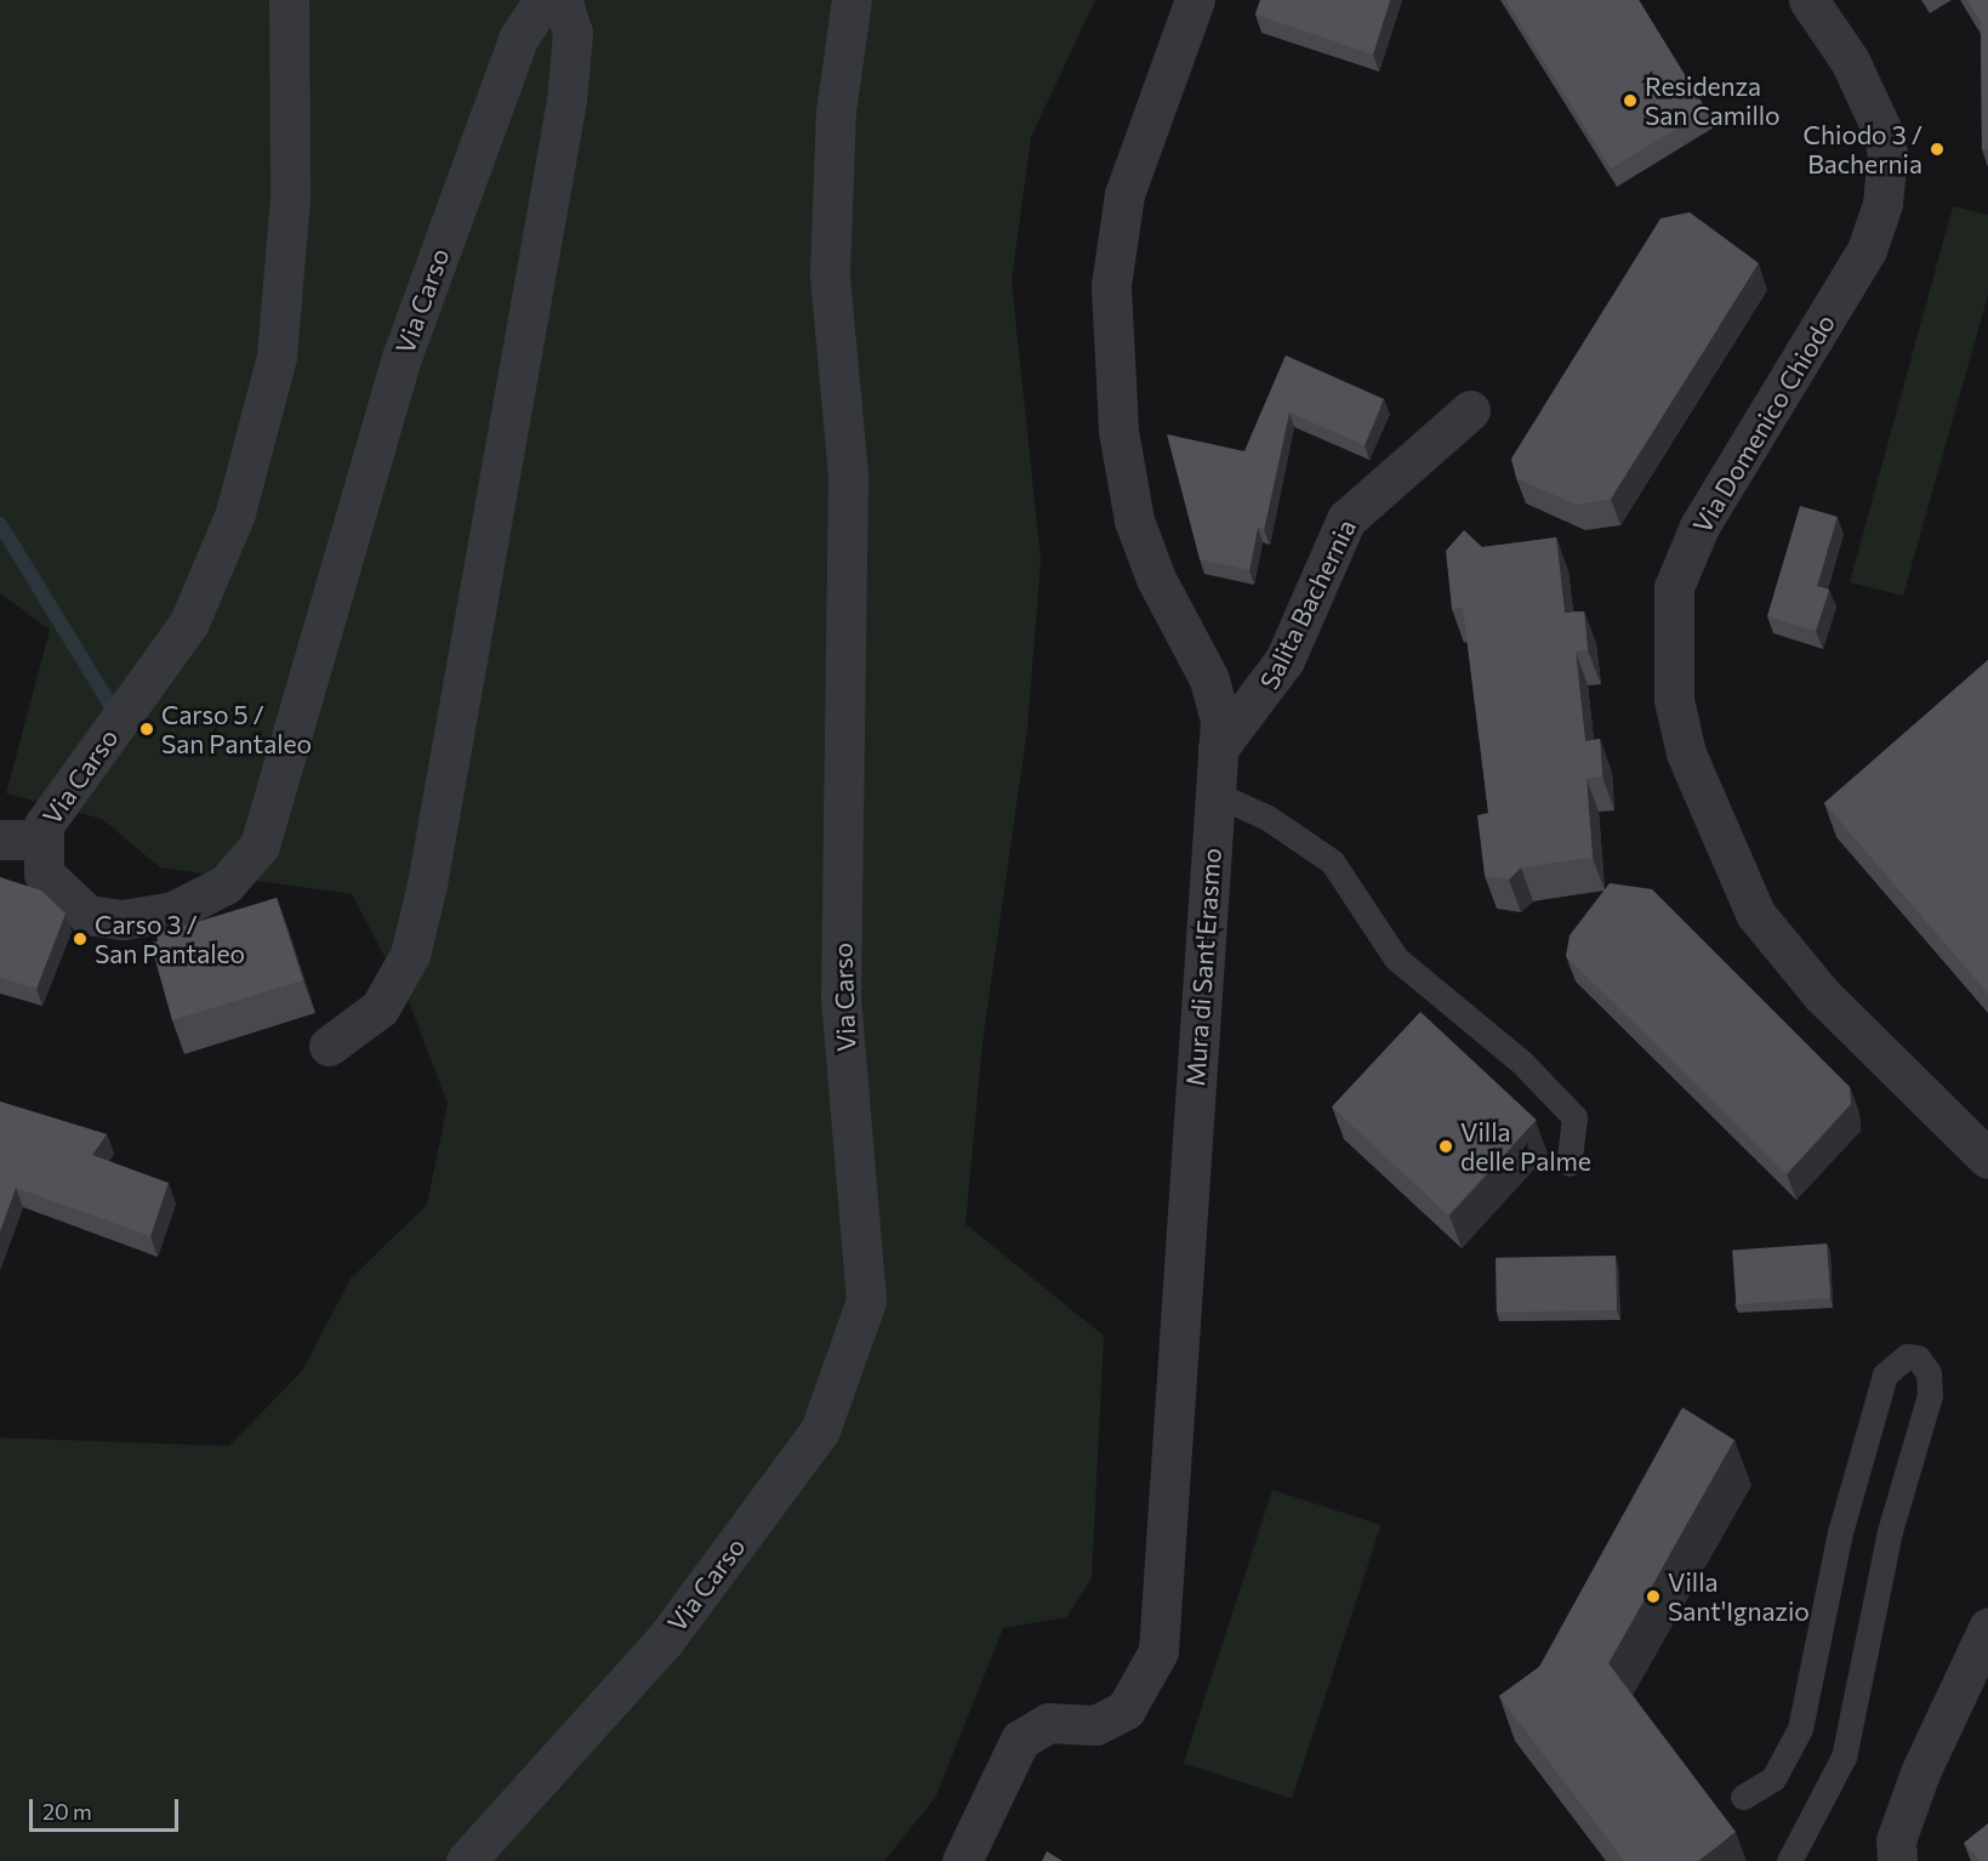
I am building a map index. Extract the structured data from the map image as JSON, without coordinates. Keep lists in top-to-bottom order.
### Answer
{
  "streets": {
    "street": [
      "Via Carso",
      "Via Domenico Chiodo",
      "Salita Bachernia",
      "Mura di Sant'Erasmo"
    ]
  },
  "crossings": [
    ["Salita Bachernia", "Mura di Sant'Erasmo"]
  ],
  "places": [
    "Residenza San Camillo",
    "Chiodo 3 / Bachernia",
    "Carso 5 / San Pantaleo",
    "Carso 3 / San Pantaleo",
    "Villa delle Palme",
    "Villa Sant'Ignazio"
  ],
  "scale_bar": "20 m"
}
